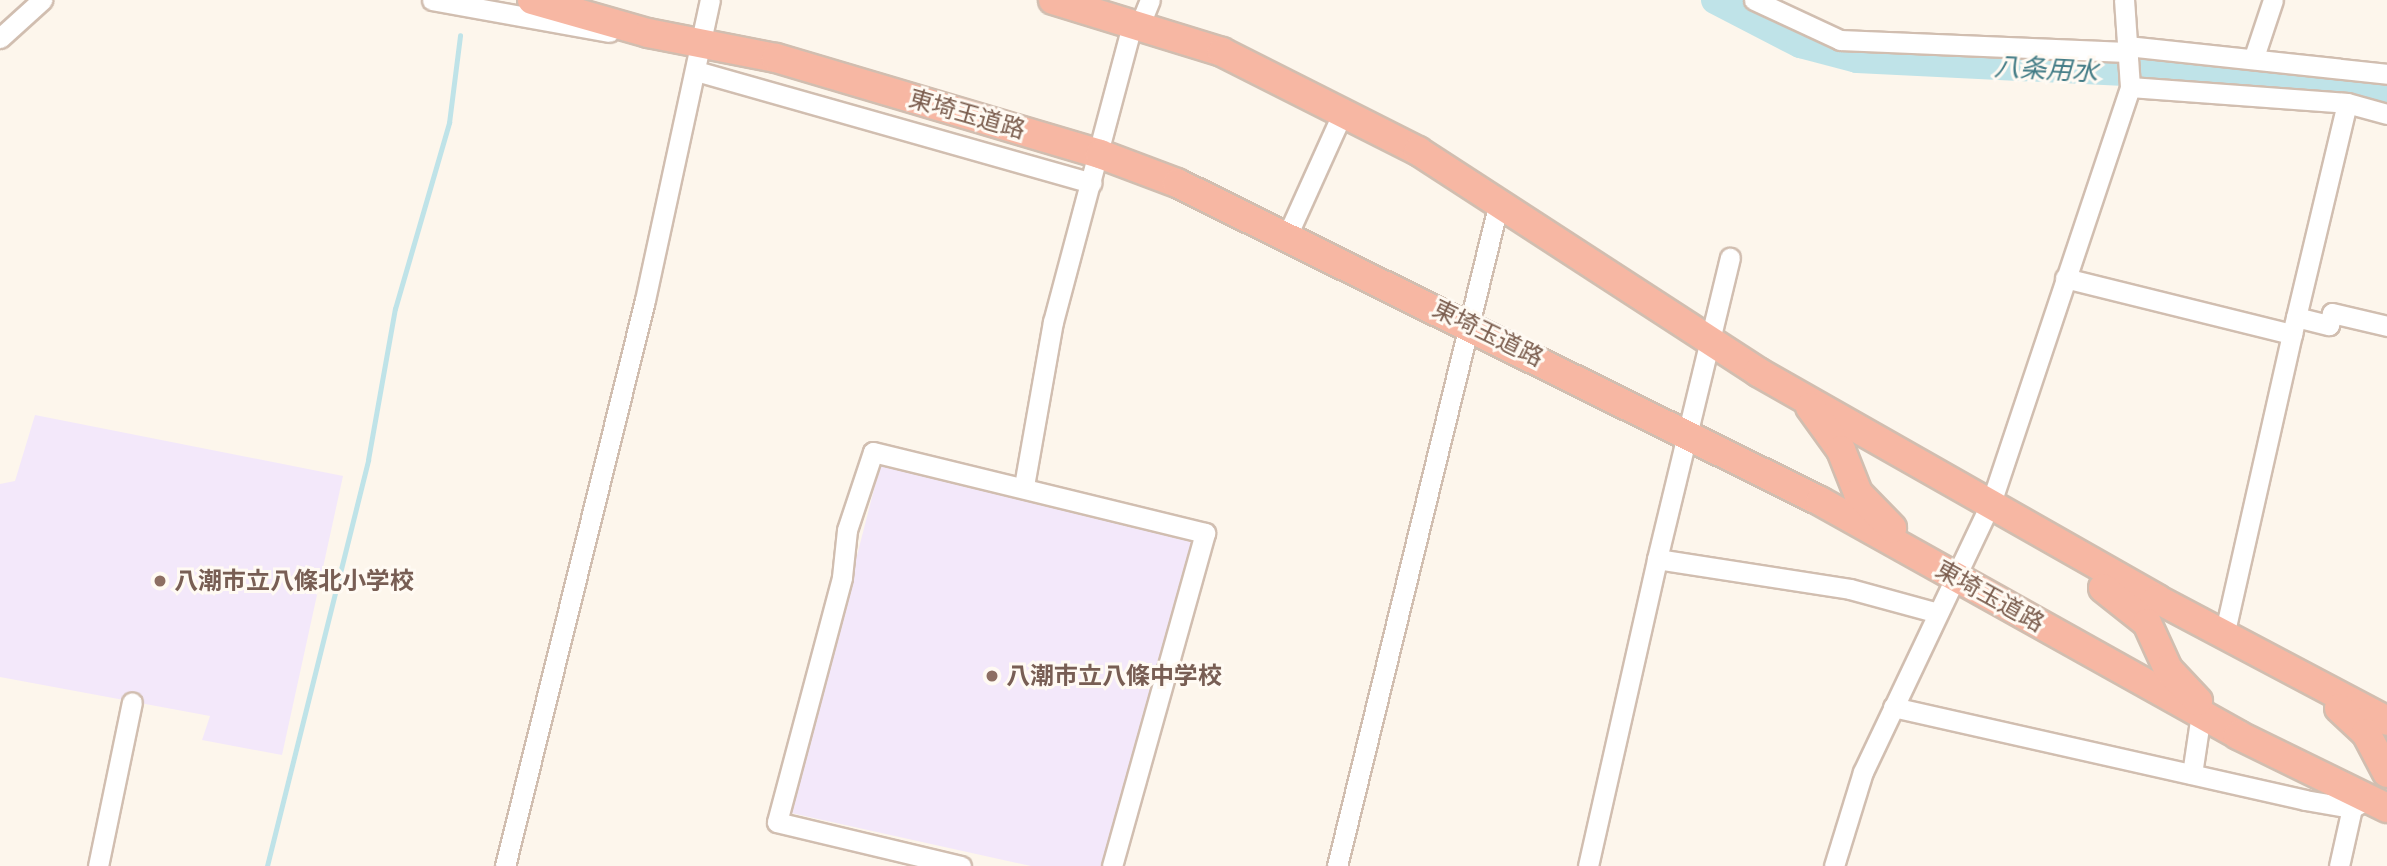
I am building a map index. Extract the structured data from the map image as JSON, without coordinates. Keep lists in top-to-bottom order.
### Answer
{
  "streets": {
    "highway": ["東埼玉道路"]
  },
  "water": ["八条用水"],
  "places": ["八潮市立八條北小学校", "八潮市立八條中学校"]
}
